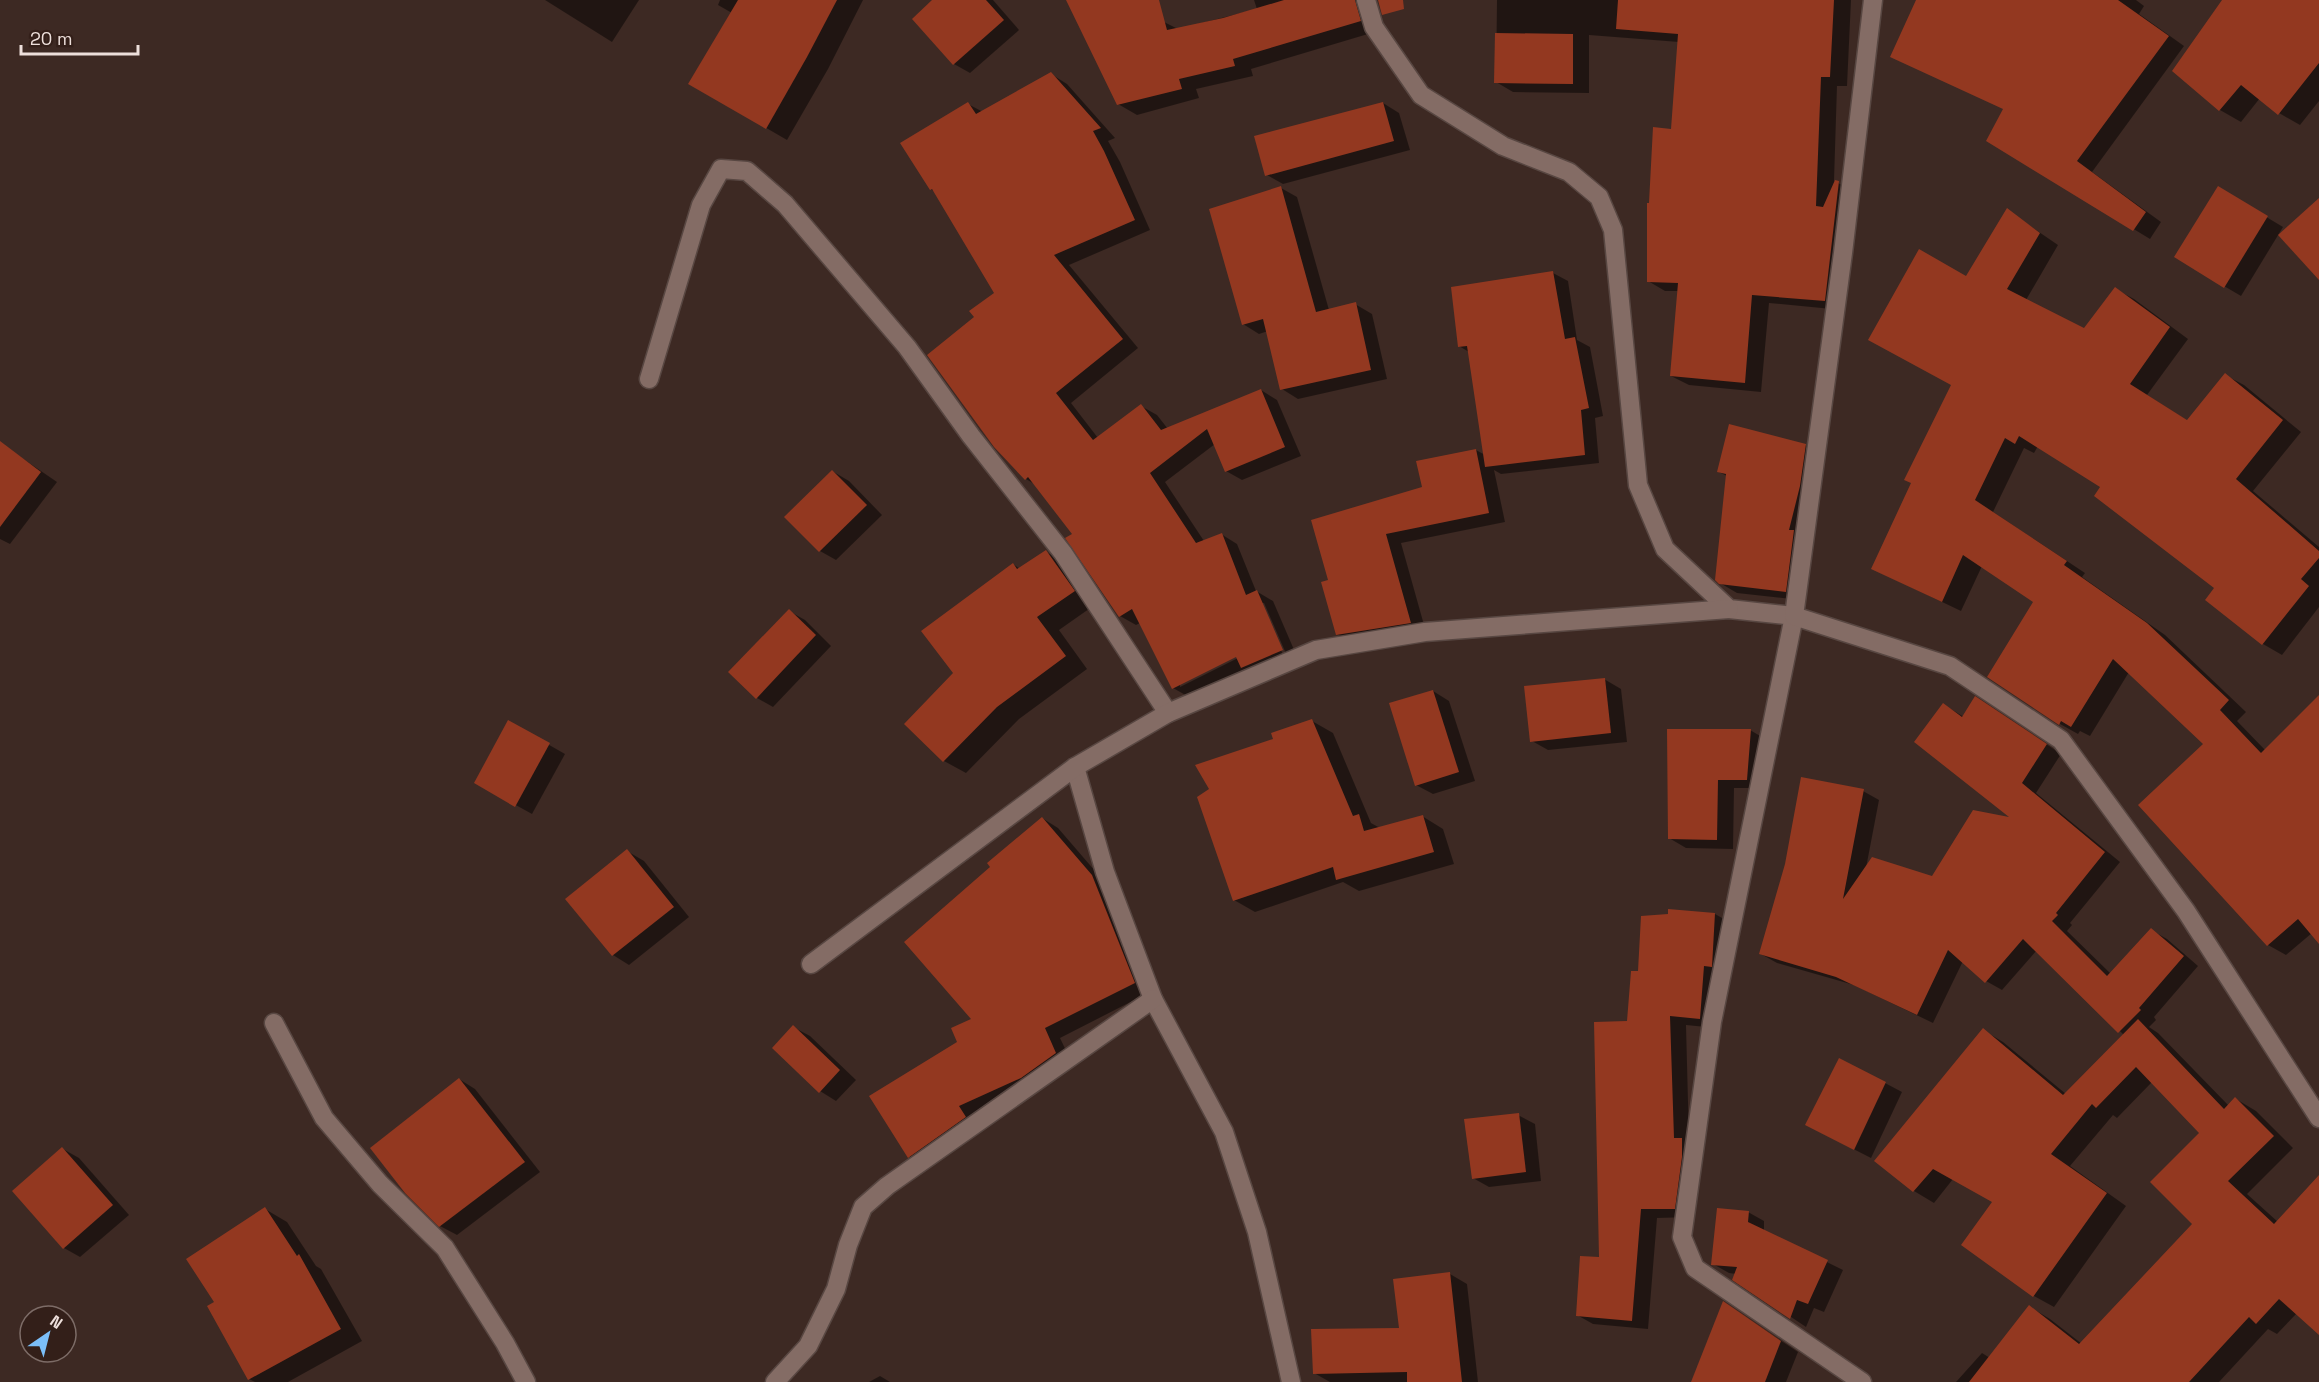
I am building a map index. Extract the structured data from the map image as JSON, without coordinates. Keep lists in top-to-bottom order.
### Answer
{
  "scale_bar": "20 m",
  "north": "top right"
}
